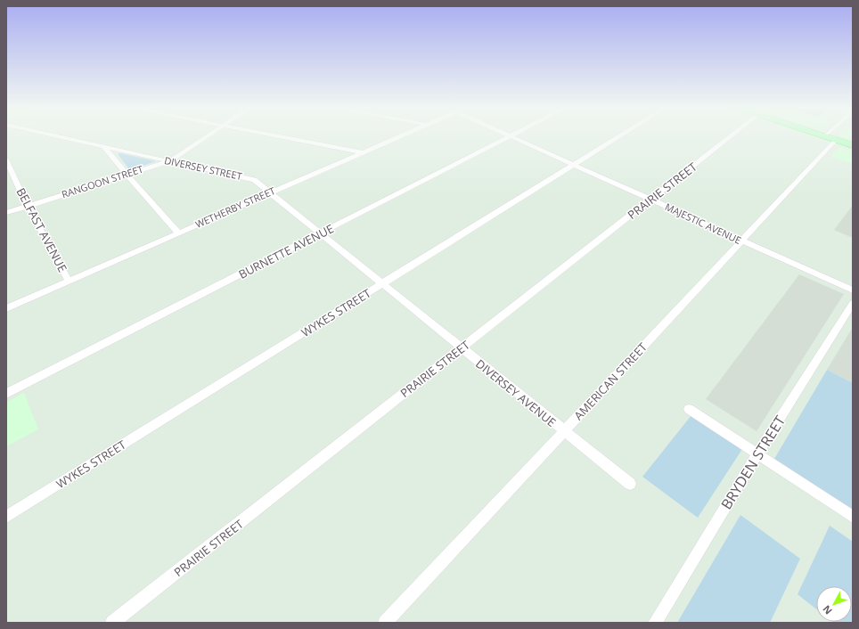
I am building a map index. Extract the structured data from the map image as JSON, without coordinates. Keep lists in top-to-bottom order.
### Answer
{
  "streets": {
    "street": [
      "DIVERSEY STREET",
      "RANGOON STREET",
      "PRAIRIE STREET",
      "WETHERBY STREET",
      "MAJESTIC AVENUE",
      "BELFAST AVENUE",
      "BURNETTE AVENUE",
      "WYKES STREET",
      "AMERICAN STREET",
      "DIVERSEY AVENUE",
      "BRYDEN STREET"
    ]
  },
  "crossings": [
    ["DIVERSEY STREET", "RANGOON STREET"],
    ["DIVERSEY STREET", "WETHERBY STREET"],
    ["DIVERSEY STREET", "DIVERSEY AVENUE"],
    ["RANGOON STREET", "BELFAST AVENUE"],
    ["PRAIRIE STREET", "MAJESTIC AVENUE"],
    ["PRAIRIE STREET", "DIVERSEY AVENUE"],
    ["WETHERBY STREET", "BELFAST AVENUE"],
    ["WETHERBY STREET", "DIVERSEY AVENUE"],
    ["MAJESTIC AVENUE", "WYKES STREET"],
    ["MAJESTIC AVENUE", "AMERICAN STREET"],
    ["BURNETTE AVENUE", "DIVERSEY AVENUE"],
    ["WYKES STREET", "DIVERSEY AVENUE"],
    ["AMERICAN STREET", "DIVERSEY AVENUE"]
  ],
  "north": "bottom left"
}
